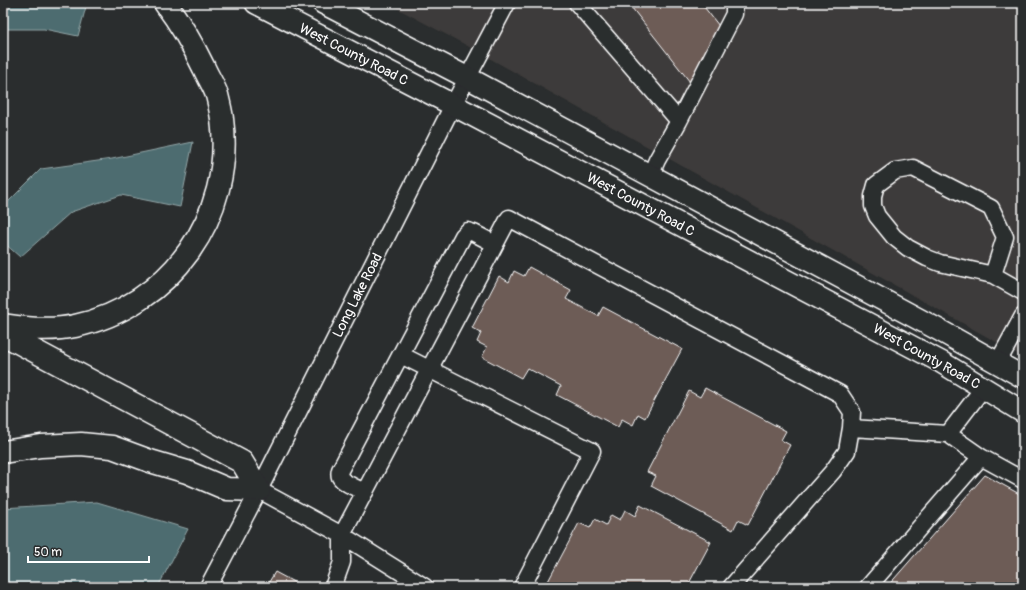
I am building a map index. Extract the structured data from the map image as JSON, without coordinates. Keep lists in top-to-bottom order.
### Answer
{
  "streets": {
    "main road": ["West County Road C"],
    "street": ["Long Lake Road"]
  },
  "crossings": [
    ["West County Road C", "Long Lake Road"]
  ],
  "scale_bar": "50 m"
}
